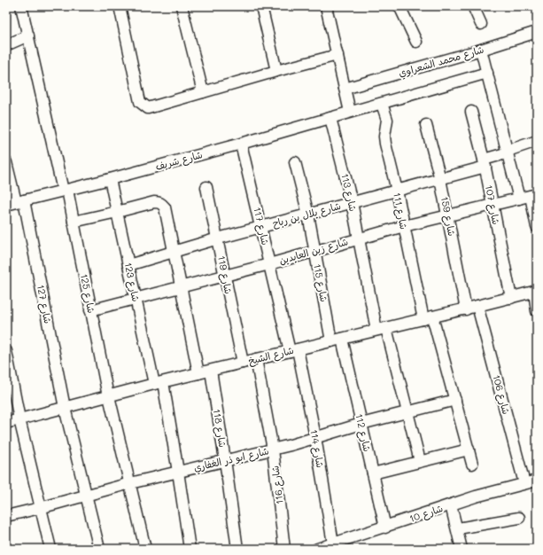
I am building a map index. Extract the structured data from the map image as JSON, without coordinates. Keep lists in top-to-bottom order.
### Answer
{
  "streets": {
    "street": [
      "شارع محمد الشعراوي",
      "شارع شريف",
      "شارع 113",
      "شارع 107",
      "شارع 111",
      "شارع بلال بن رباح",
      "شارع 159",
      "شارع 117",
      "شارع زين العابدين",
      "شارع 119",
      "شارع 123",
      "شارع 115",
      "شارع 125",
      "شارع 127",
      "شارع الشيخ",
      "شارع 106",
      "شارع 118",
      "شارع 112",
      "شارع 114",
      "شارع ابو ذر الغفاري",
      "شارع 116",
      "شارع 10"
    ]
  },
  "crossings": [
    ["شارع شريف", "شارع 113"],
    ["شارع شريف", "شارع 111"],
    ["شارع شريف", "شارع 117"],
    ["شارع شريف", "شارع 123"],
    ["شارع شريف", "شارع 125"],
    ["شارع شريف", "شارع 127"],
    ["شارع 113", "شارع بلال بن رباح"],
    ["شارع 113", "شارع زين العابدين"],
    ["شارع 113", "شارع الشيخ"],
    ["شارع 113", "شارع ابو ذر الغفاري"],
    ["شارع 107", "شارع بلال بن رباح"],
    ["شارع 107", "شارع زين العابدين"],
    ["شارع 107", "شارع الشيخ"],
    ["شارع 111", "شارع بلال بن رباح"],
    ["شارع 111", "شارع زين العابدين"],
    ["شارع 111", "شارع الشيخ"],
    ["شارع 111", "شارع ابو ذر الغفاري"],
    ["شارع بلال بن رباح", "شارع 159"],
    ["شارع بلال بن رباح", "شارع 117"],
    ["شارع بلال بن رباح", "شارع 119"],
    ["شارع بلال بن رباح", "شارع 123"],
    ["شارع بلال بن رباح", "شارع 115"],
    ["شارع 159", "شارع زين العابدين"],
    ["شارع 159", "شارع الشيخ"],
    ["شارع 117", "شارع زين العابدين"],
    ["شارع 117", "شارع الشيخ"],
    ["شارع 117", "شارع 114"],
    ["شارع زين العابدين", "شارع 119"],
    ["شارع زين العابدين", "شارع 123"],
    ["شارع زين العابدين", "شارع 115"],
    ["شارع زين العابدين", "شارع 125"],
    ["شارع 119", "شارع الشيخ"],
    ["شارع 123", "شارع الشيخ"],
    ["شارع 123", "شارع ابو ذر الغفاري"],
    ["شارع 115", "شارع الشيخ"],
    ["شارع 115", "شارع 112"],
    ["شارع 125", "شارع الشيخ"],
    ["شارع 125", "شارع ابو ذر الغفاري"],
    ["شارع 127", "شارع الشيخ"],
    ["شارع 127", "شارع ابو ذر الغفاري"],
    ["شارع الشيخ", "شارع 106"],
    ["شارع الشيخ", "شارع 118"],
    ["شارع الشيخ", "شارع 112"],
    ["شارع الشيخ", "شارع 114"],
    ["شارع الشيخ", "شارع 116"],
    ["شارع 106", "شارع 10"],
    ["شارع 118", "شارع ابو ذر الغفاري"],
    ["شارع 112", "شارع ابو ذر الغفاري"],
    ["شارع 112", "شارع 10"],
    ["شارع 114", "شارع ابو ذر الغفاري"],
    ["شارع 114", "شارع 10"],
    ["شارع ابو ذر الغفاري", "شارع 116"]
  ]
}
